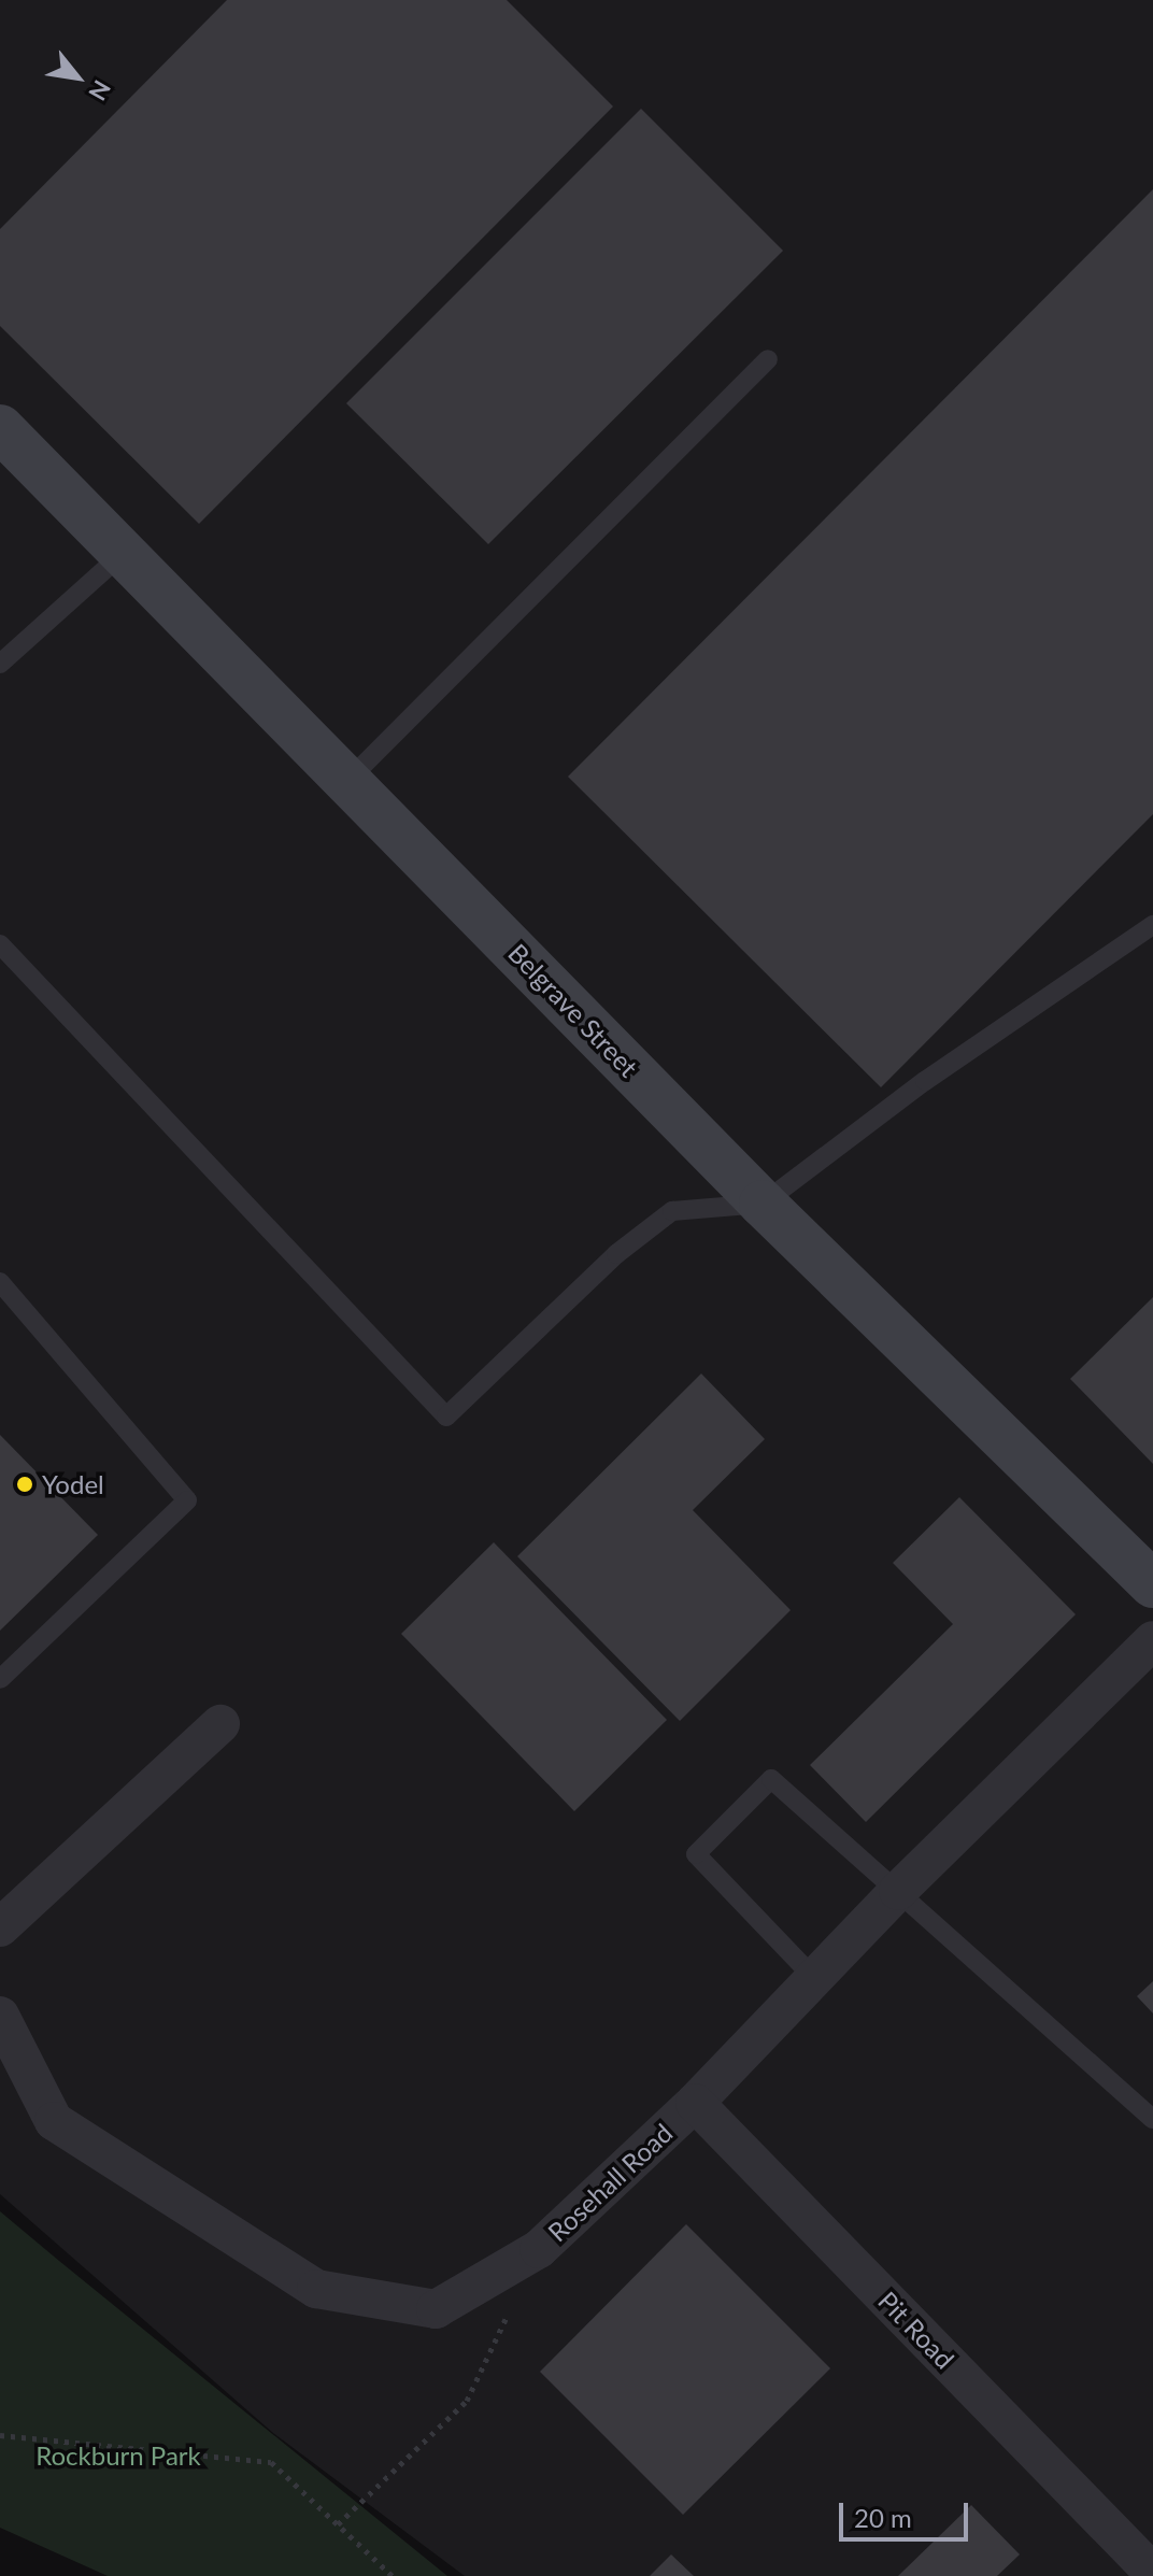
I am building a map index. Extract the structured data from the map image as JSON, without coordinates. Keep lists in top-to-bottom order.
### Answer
{
  "streets": {
    "street": ["Belgrave Street", "Rosehall Road", "Pit Road"]
  },
  "crossings": [
    ["Rosehall Road", "Pit Road"]
  ],
  "parks": ["Rockburn Park"],
  "places": ["Yodel"],
  "scale_bar": "20 m",
  "north": "bottom right"
}
